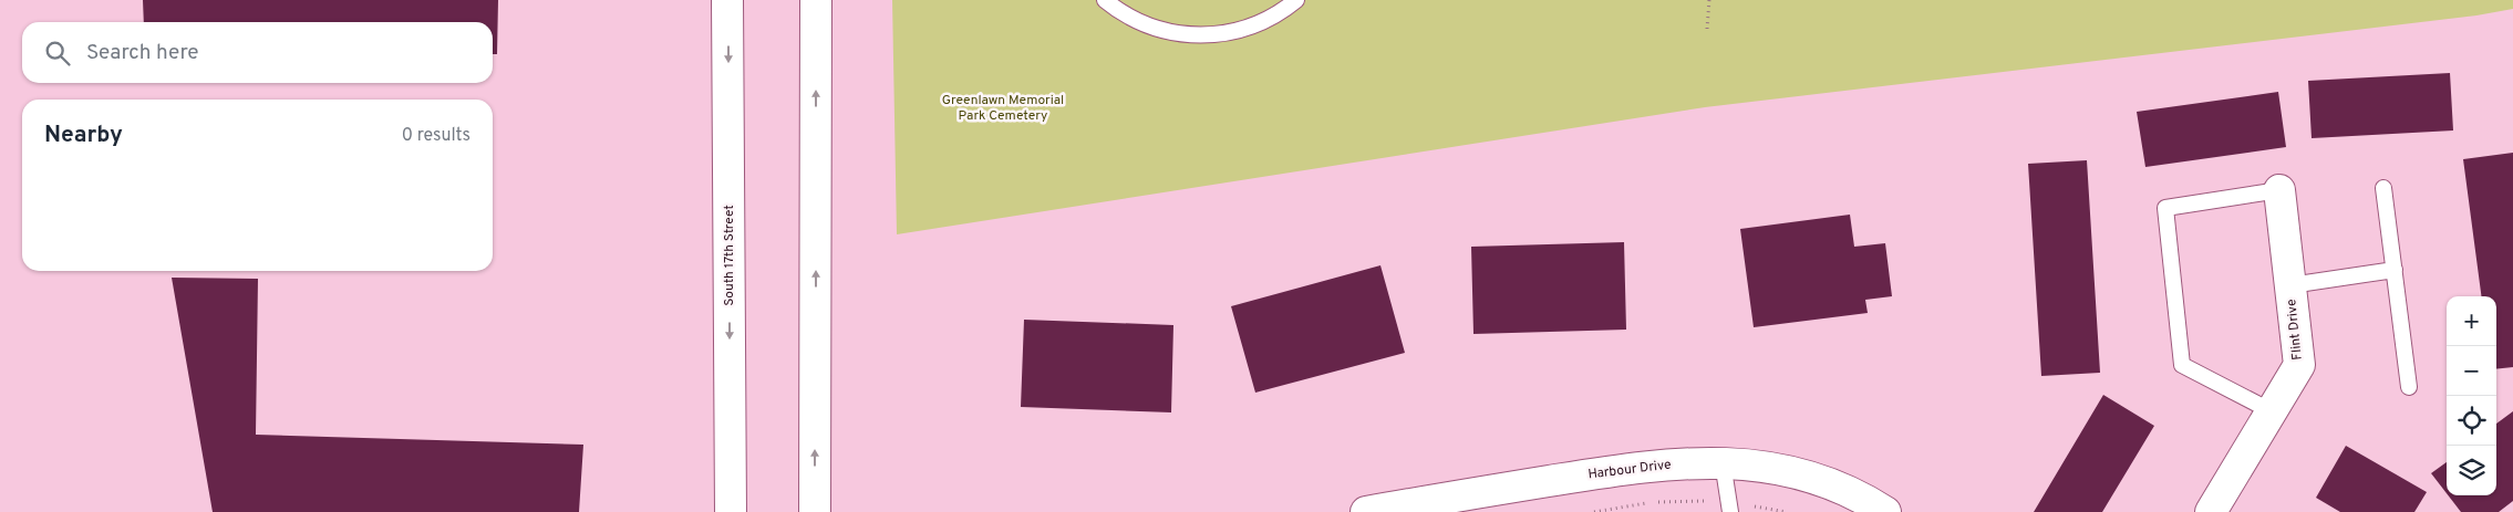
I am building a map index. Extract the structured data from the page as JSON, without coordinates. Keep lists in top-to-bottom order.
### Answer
{
  "streets": {
    "main road": ["South 17th Street", "Flint Drive", "Harbour Drive"]
  },
  "parks": ["Greenlawn Memorial Park Cemetery"],
  "page": {
    "search": "Search here",
    "heading": ["Nearby", "0 results"],
    "map_buttons": ["+", "−"]
  }
}
